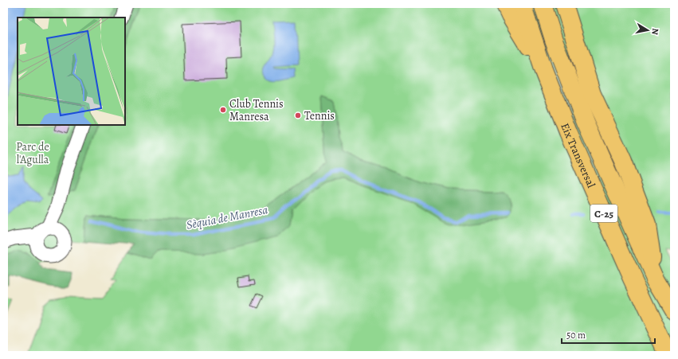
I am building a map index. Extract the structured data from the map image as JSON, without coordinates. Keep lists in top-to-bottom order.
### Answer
{
  "streets": {
    "highway": ["Eix Transversal", "C-25"]
  },
  "water": ["Sèquia de Manresa"],
  "parks": ["Parc de l'Agulla"],
  "places": ["Club Tennis Manresa", "Tennis"],
  "scale_bar": "50 m",
  "north": "right"
}
